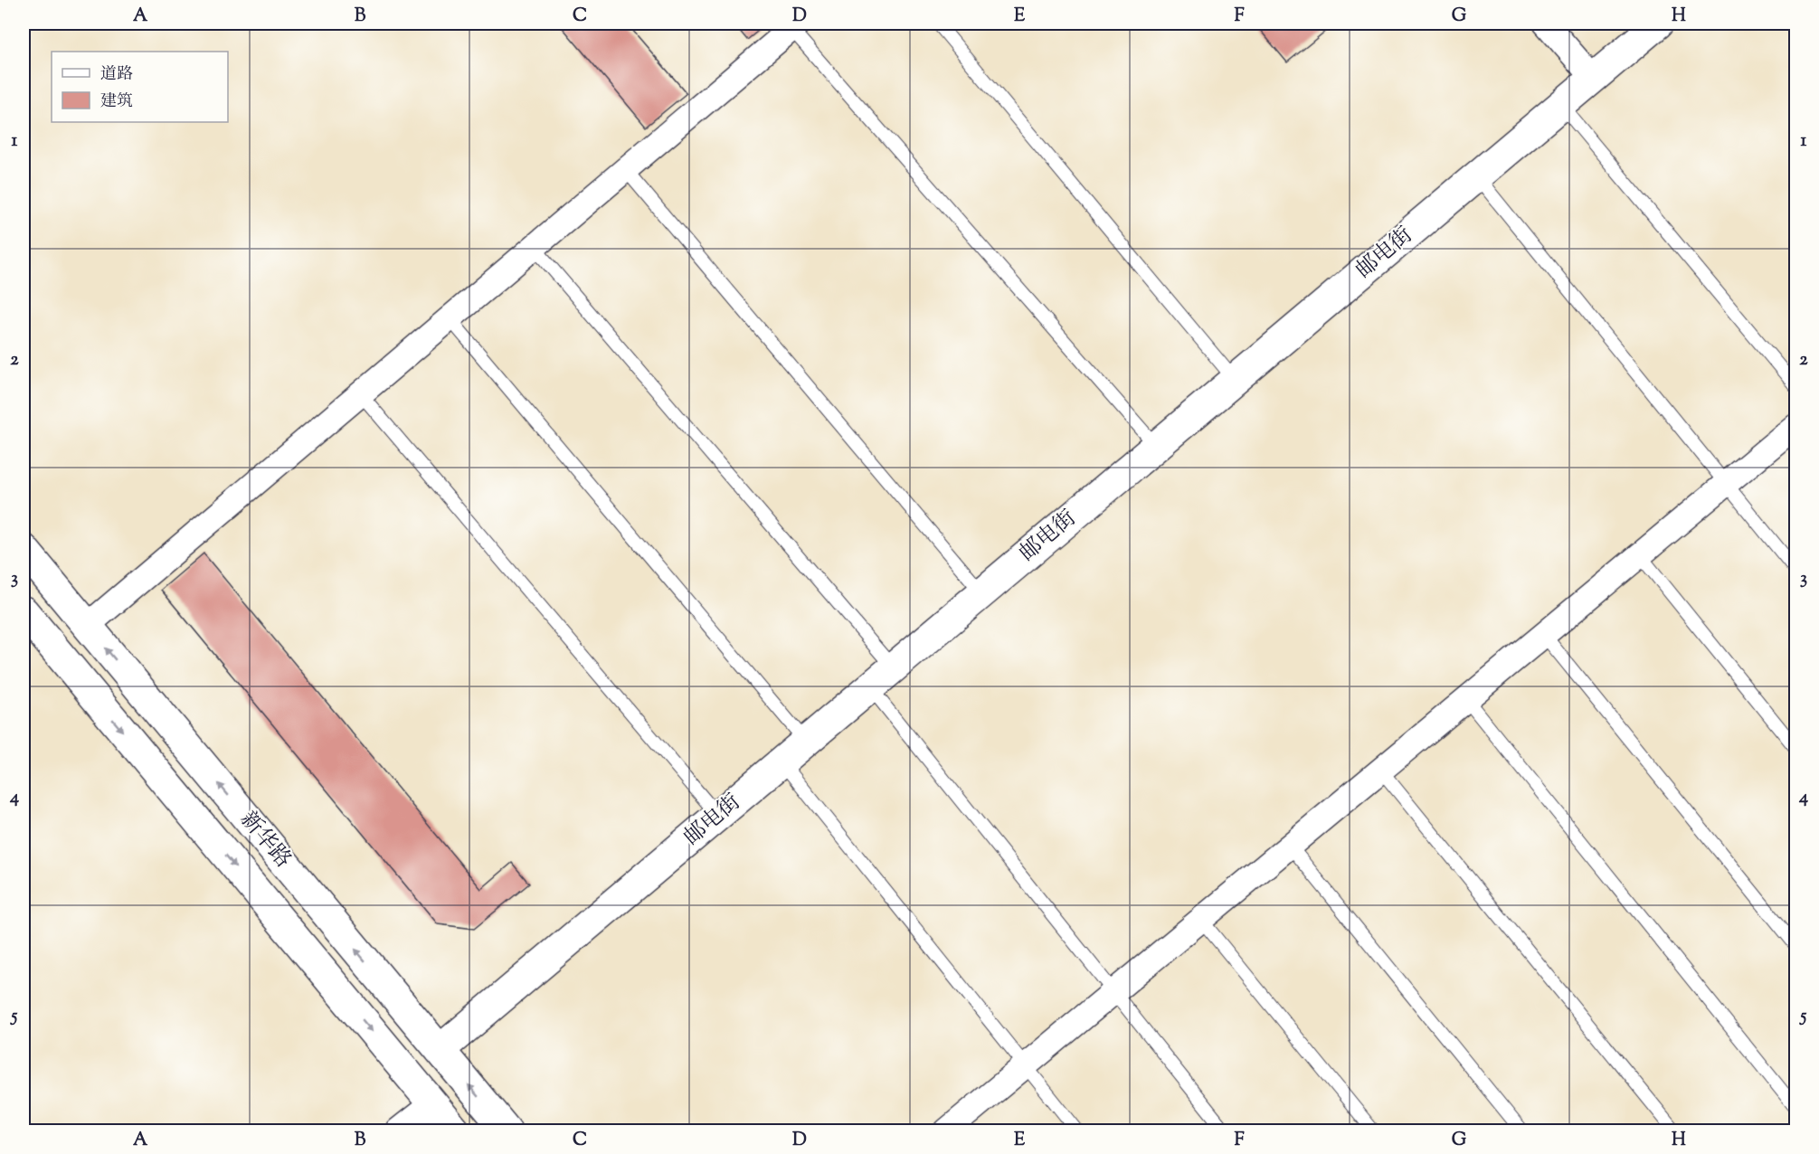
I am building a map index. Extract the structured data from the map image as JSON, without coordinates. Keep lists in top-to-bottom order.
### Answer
{
  "streets": {
    "street": ["邮电街", "新华路"]
  },
  "crossings": [
    ["邮电街", "新华路"]
  ],
  "legend": ["道路", "建筑"],
  "grid": {
    "columns": [
      "A",
      "B",
      "C",
      "D",
      "E",
      "F",
      "G",
      "H"
    ],
    "rows": [
      "1",
      "2",
      "3",
      "4",
      "5"
    ]
  }
}
